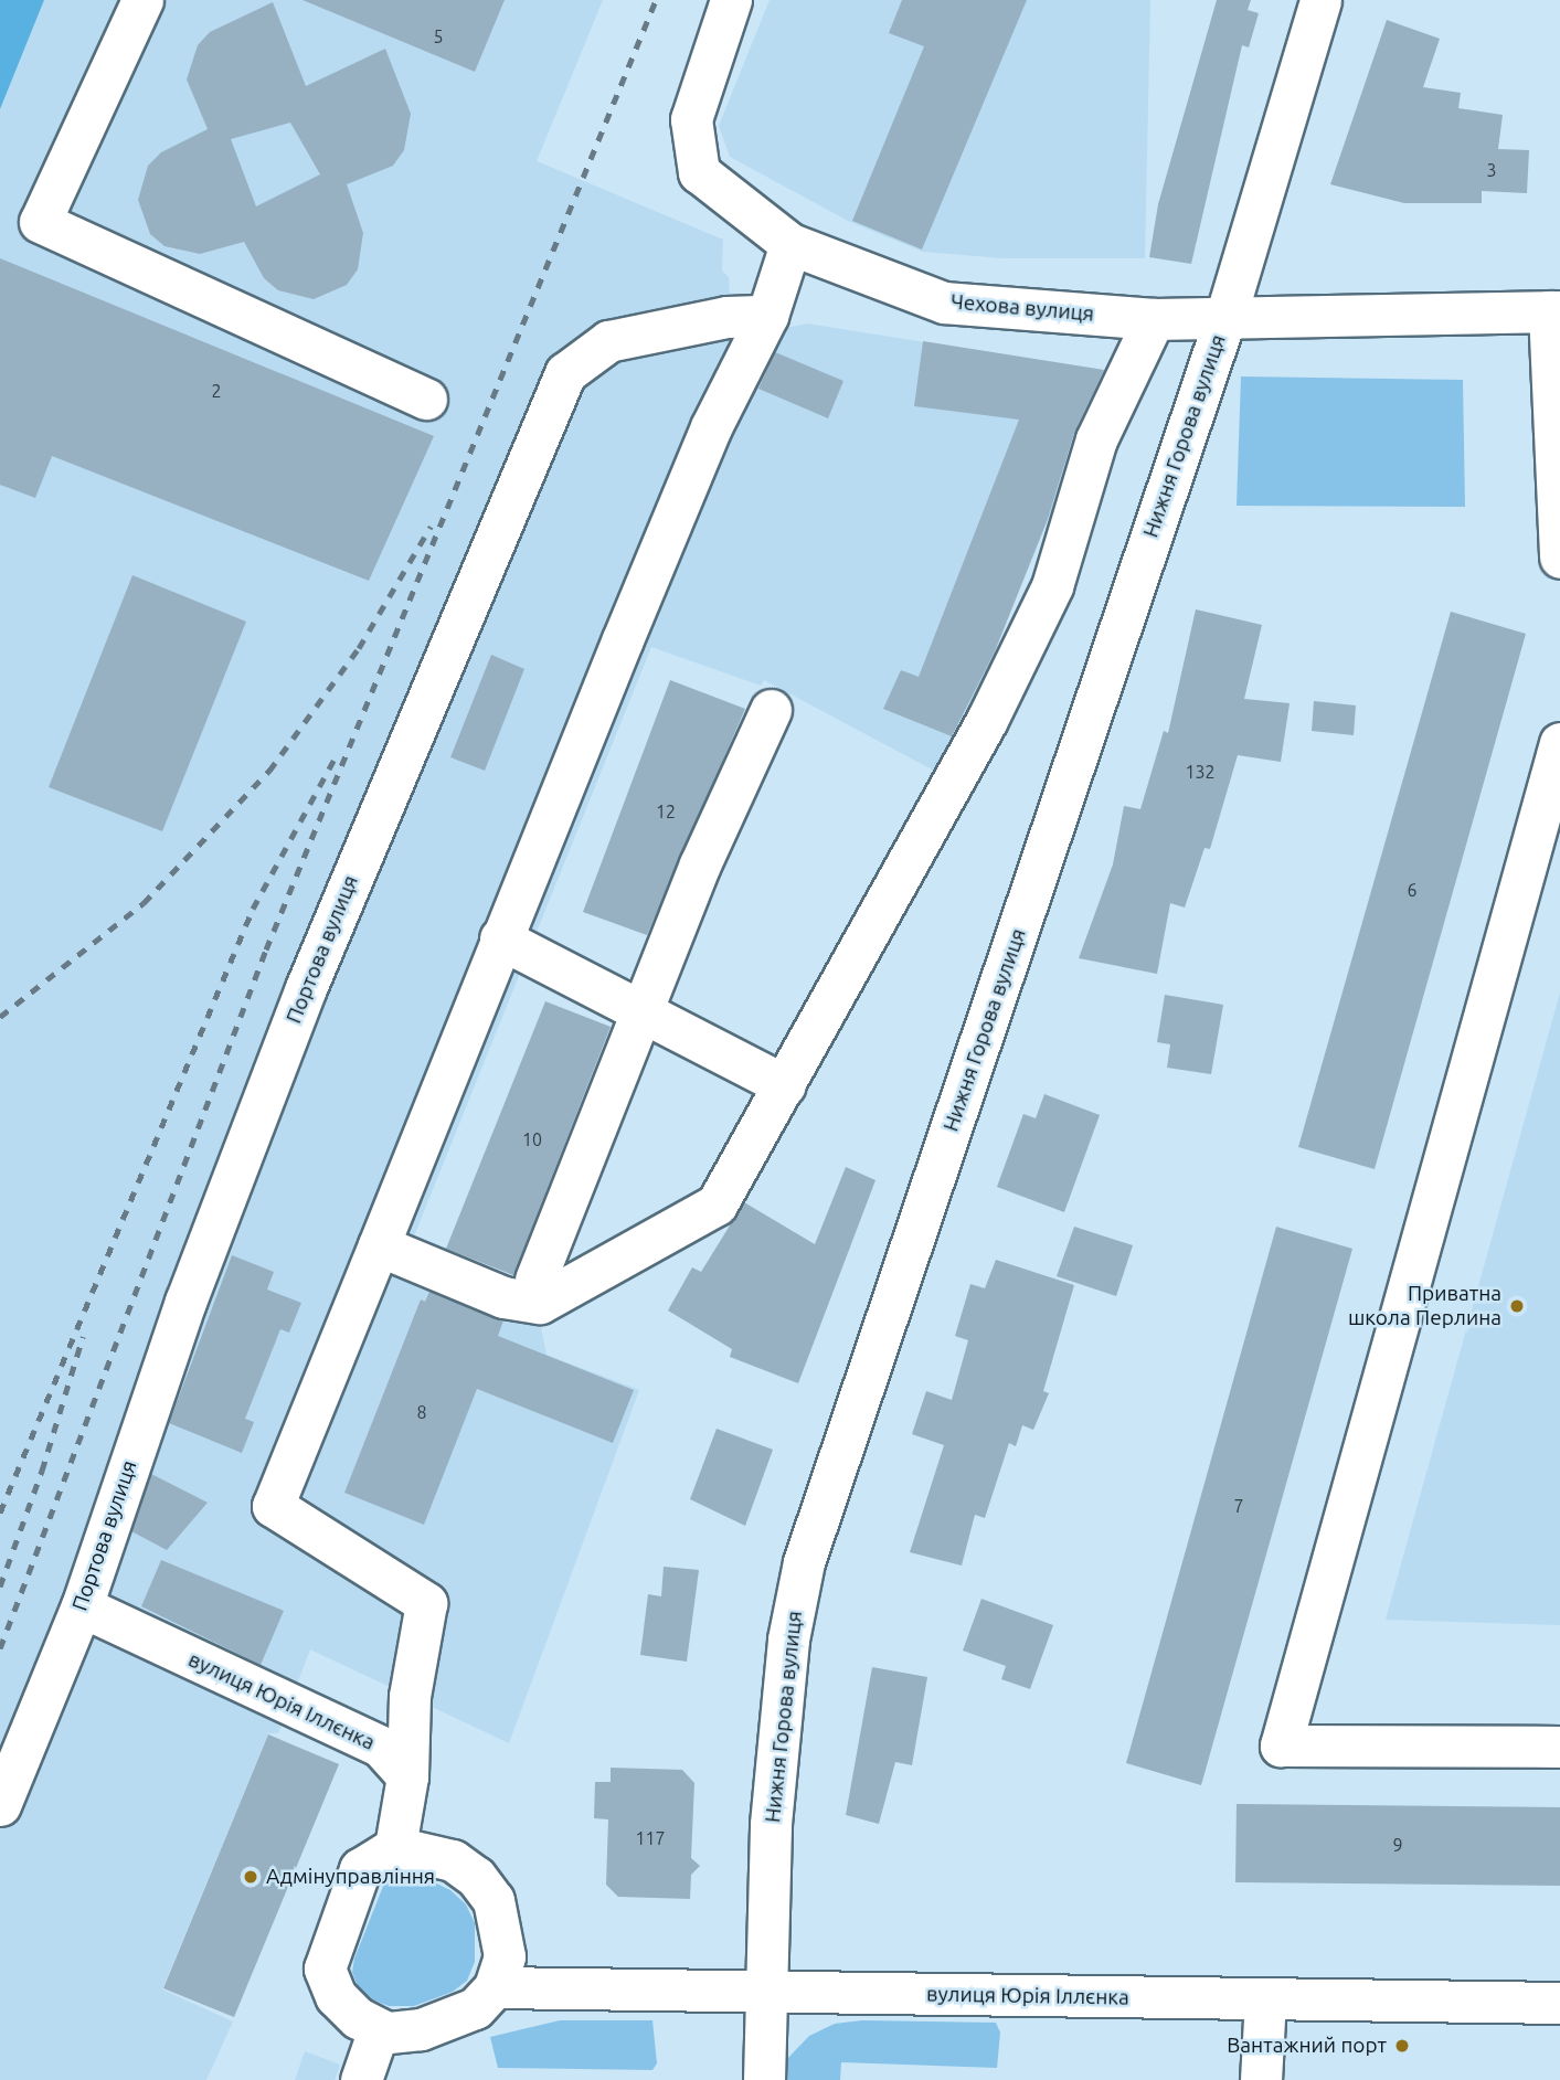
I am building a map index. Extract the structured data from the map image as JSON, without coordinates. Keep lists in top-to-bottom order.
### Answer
{
  "streets": {
    "street": [
      "Чехова вулиця",
      "Нижня Горова вулиця",
      "Портова вулиця",
      "вулиця Юрія Іллєнка"
    ]
  },
  "crossings": [
    ["Чехова вулиця", "Нижня Горова вулиця"],
    ["Нижня Горова вулиця", "вулиця Юрія Іллєнка"],
    ["Портова вулиця", "вулиця Юрія Іллєнка"]
  ],
  "places": ["Приватна школа Перлина", "Адмінуправління", "Вантажний порт"],
  "house_numbers": [
    "5",
    "3",
    "2",
    "132",
    "12",
    "6",
    "10",
    "8",
    "7",
    "117",
    "9"
  ]
}
